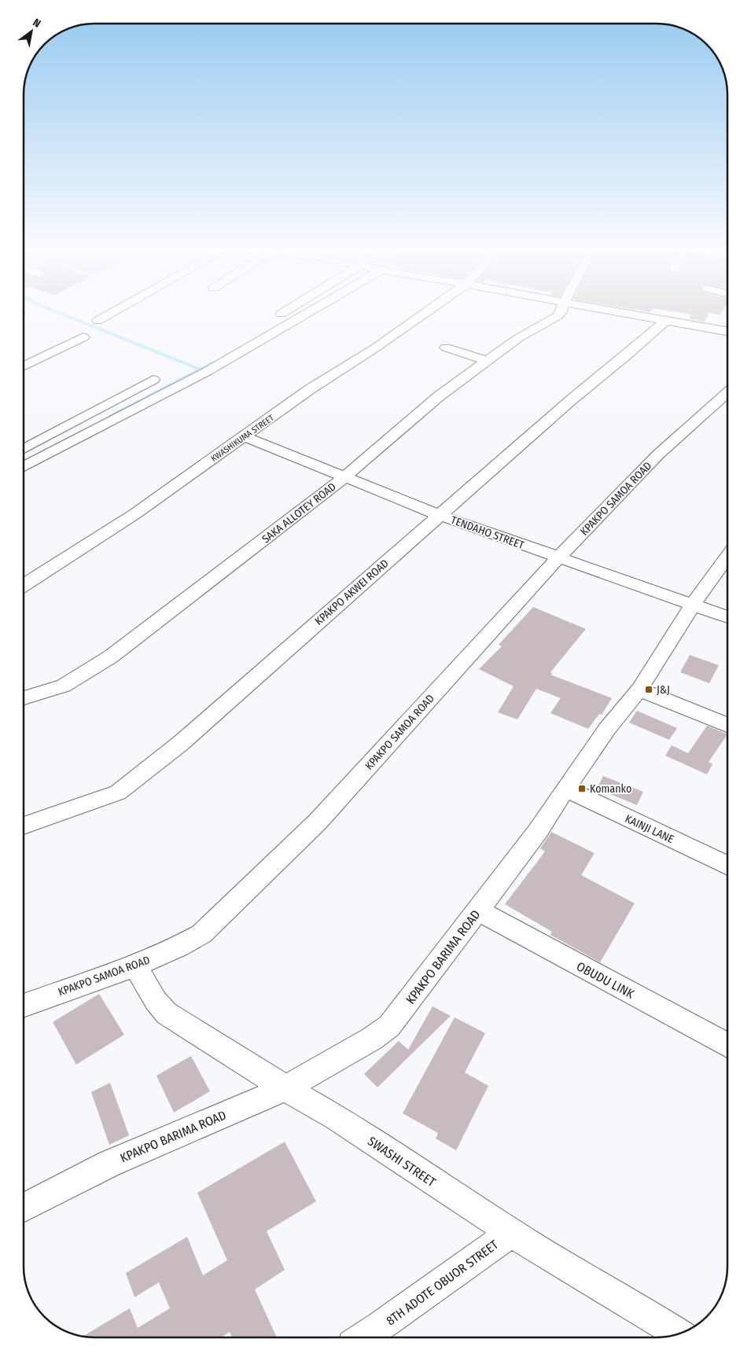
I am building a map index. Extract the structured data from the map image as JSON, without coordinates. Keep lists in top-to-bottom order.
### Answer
{
  "streets": {
    "street": [
      "KWASHIKUMA STREET",
      "KPAKPO SAMOA ROAD",
      "SAKA ALLOTEY ROAD",
      "TENDAHO STREET",
      "KPAKPO AKWEI ROAD",
      "KAINJI LANE",
      "KPAKPO BARIMA ROAD",
      "OBUDU LINK",
      "SWASHI STREET",
      "8TH ADOTE OBUOR STREET"
    ]
  },
  "crossings": [
    ["KWASHIKUMA STREET", "TENDAHO STREET"],
    ["KPAKPO SAMOA ROAD", "TENDAHO STREET"],
    ["KPAKPO SAMOA ROAD", "SWASHI STREET"],
    ["SAKA ALLOTEY ROAD", "TENDAHO STREET"],
    ["TENDAHO STREET", "KPAKPO AKWEI ROAD"],
    ["TENDAHO STREET", "KPAKPO BARIMA ROAD"],
    ["KAINJI LANE", "KPAKPO BARIMA ROAD"],
    ["KPAKPO BARIMA ROAD", "OBUDU LINK"],
    ["KPAKPO BARIMA ROAD", "SWASHI STREET"],
    ["SWASHI STREET", "8TH ADOTE OBUOR STREET"]
  ],
  "places": {
    "transit": ["J&J", "Komanko"]
  },
  "north": "top right"
}
